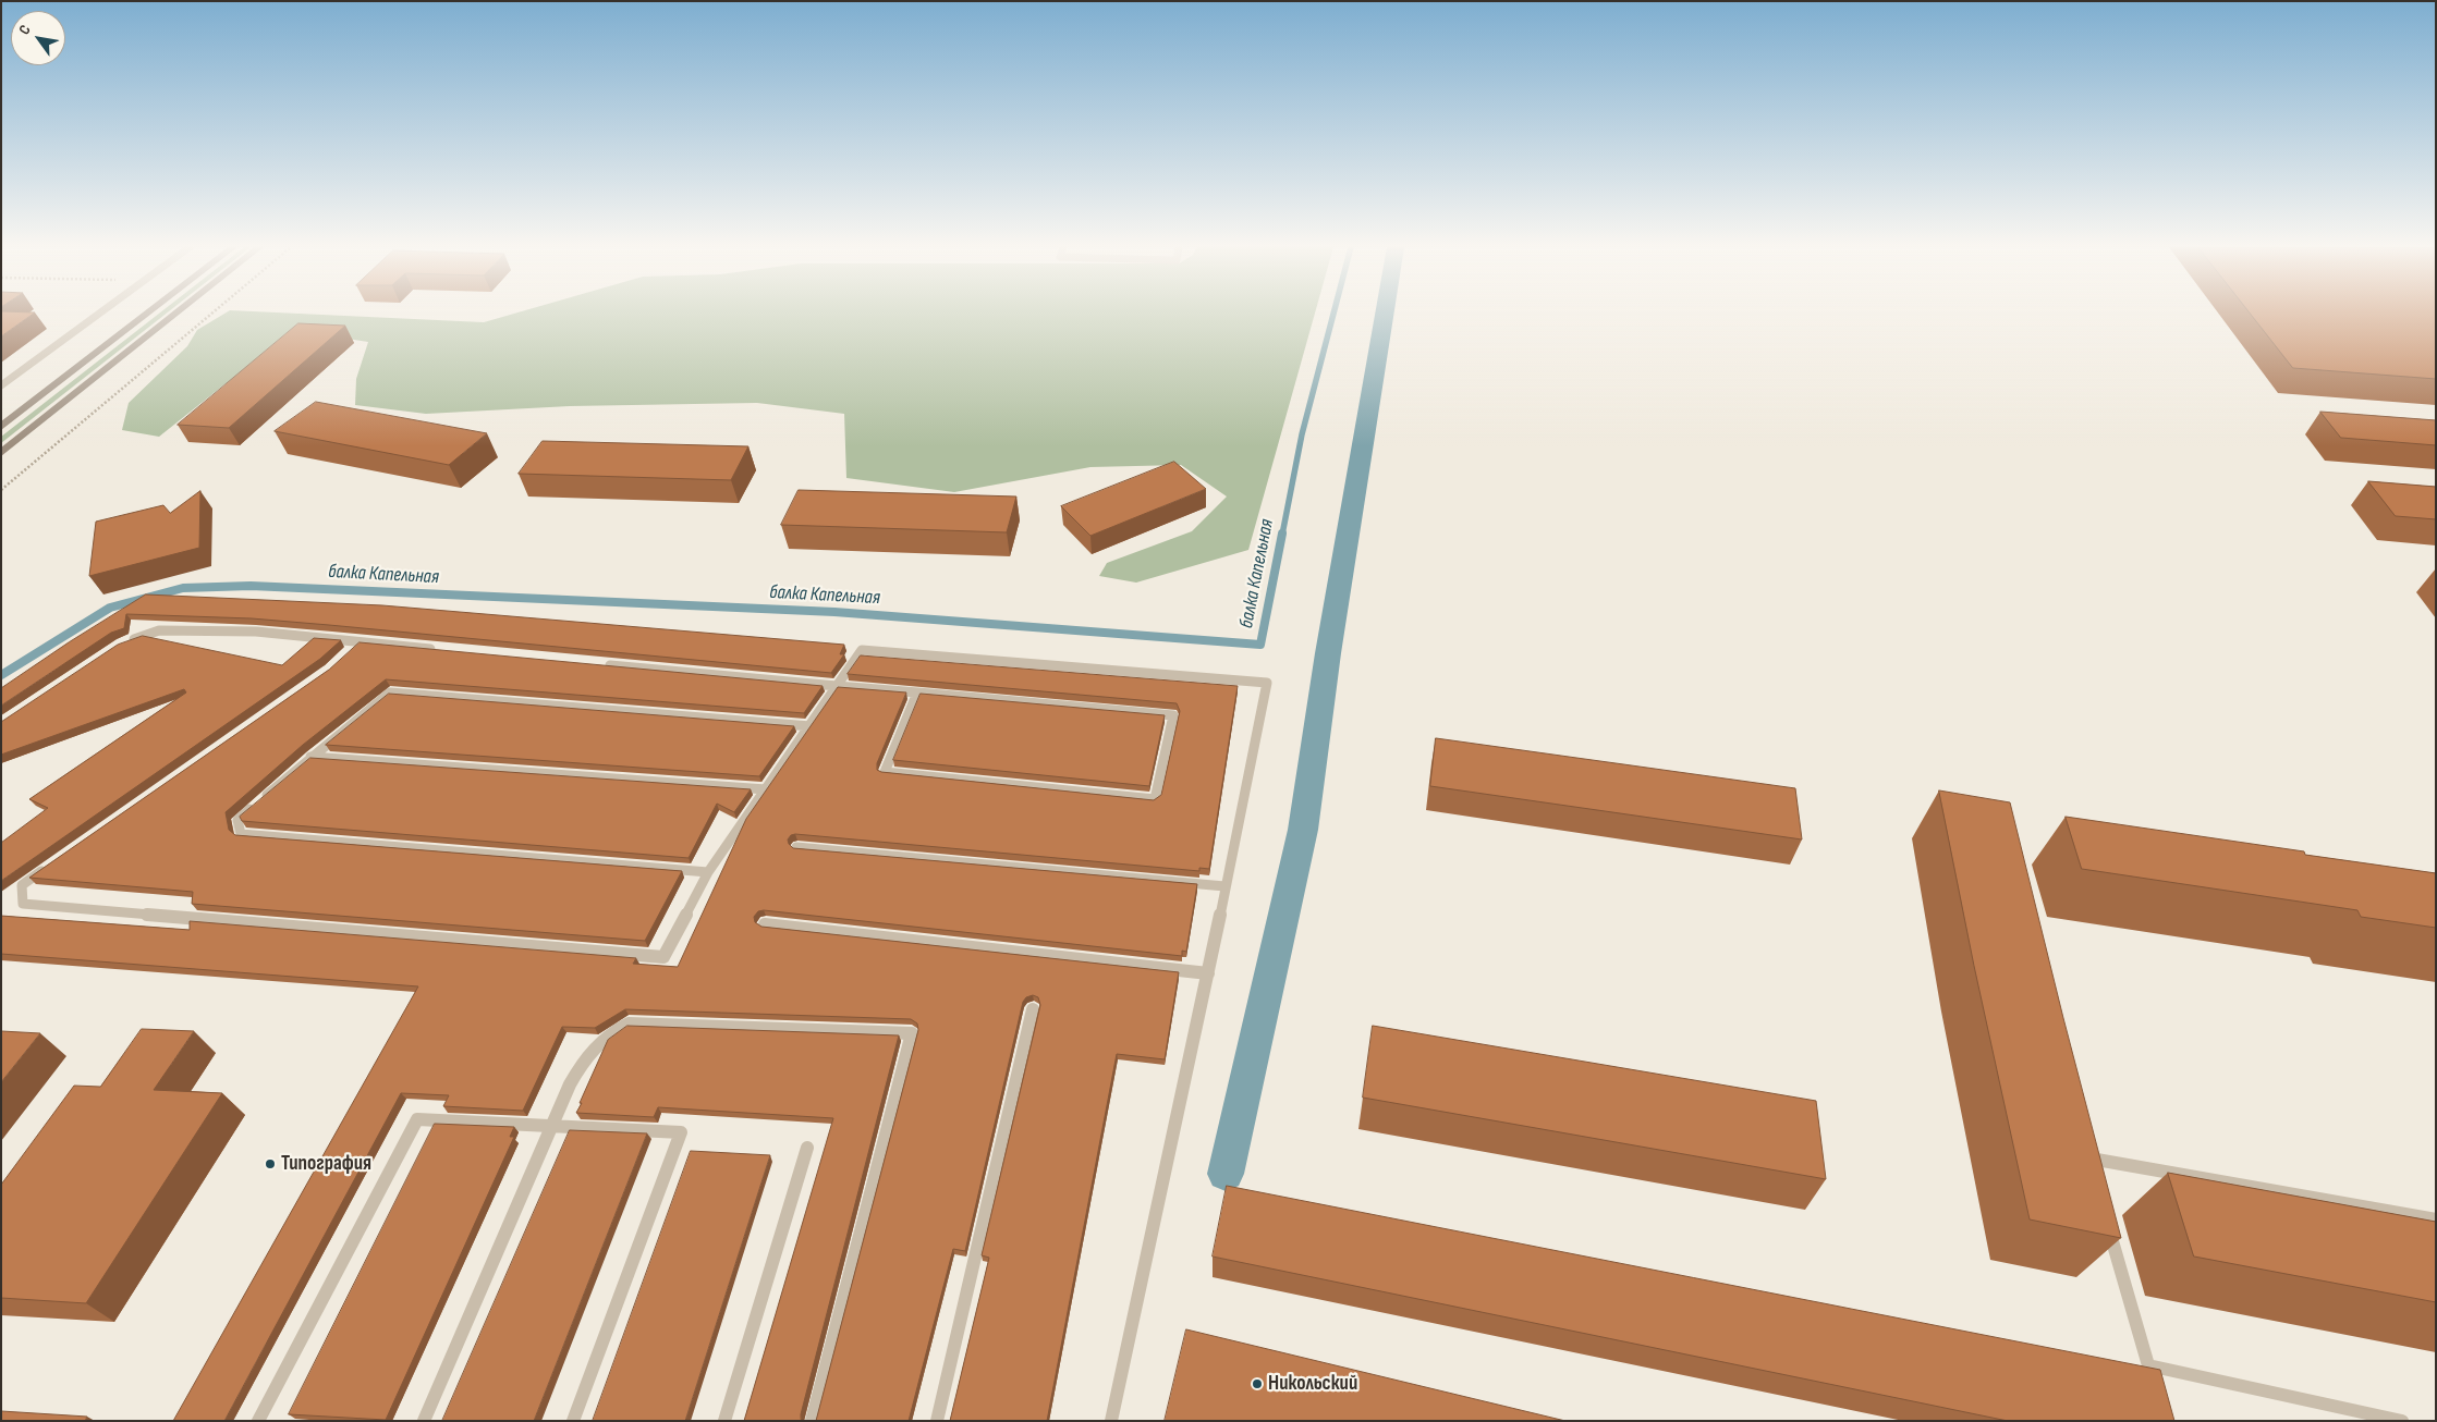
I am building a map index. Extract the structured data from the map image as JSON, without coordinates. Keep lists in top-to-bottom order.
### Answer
{
  "water": ["балка Капельная"],
  "places": ["Типография", "Никольский"],
  "north": "top left"
}
